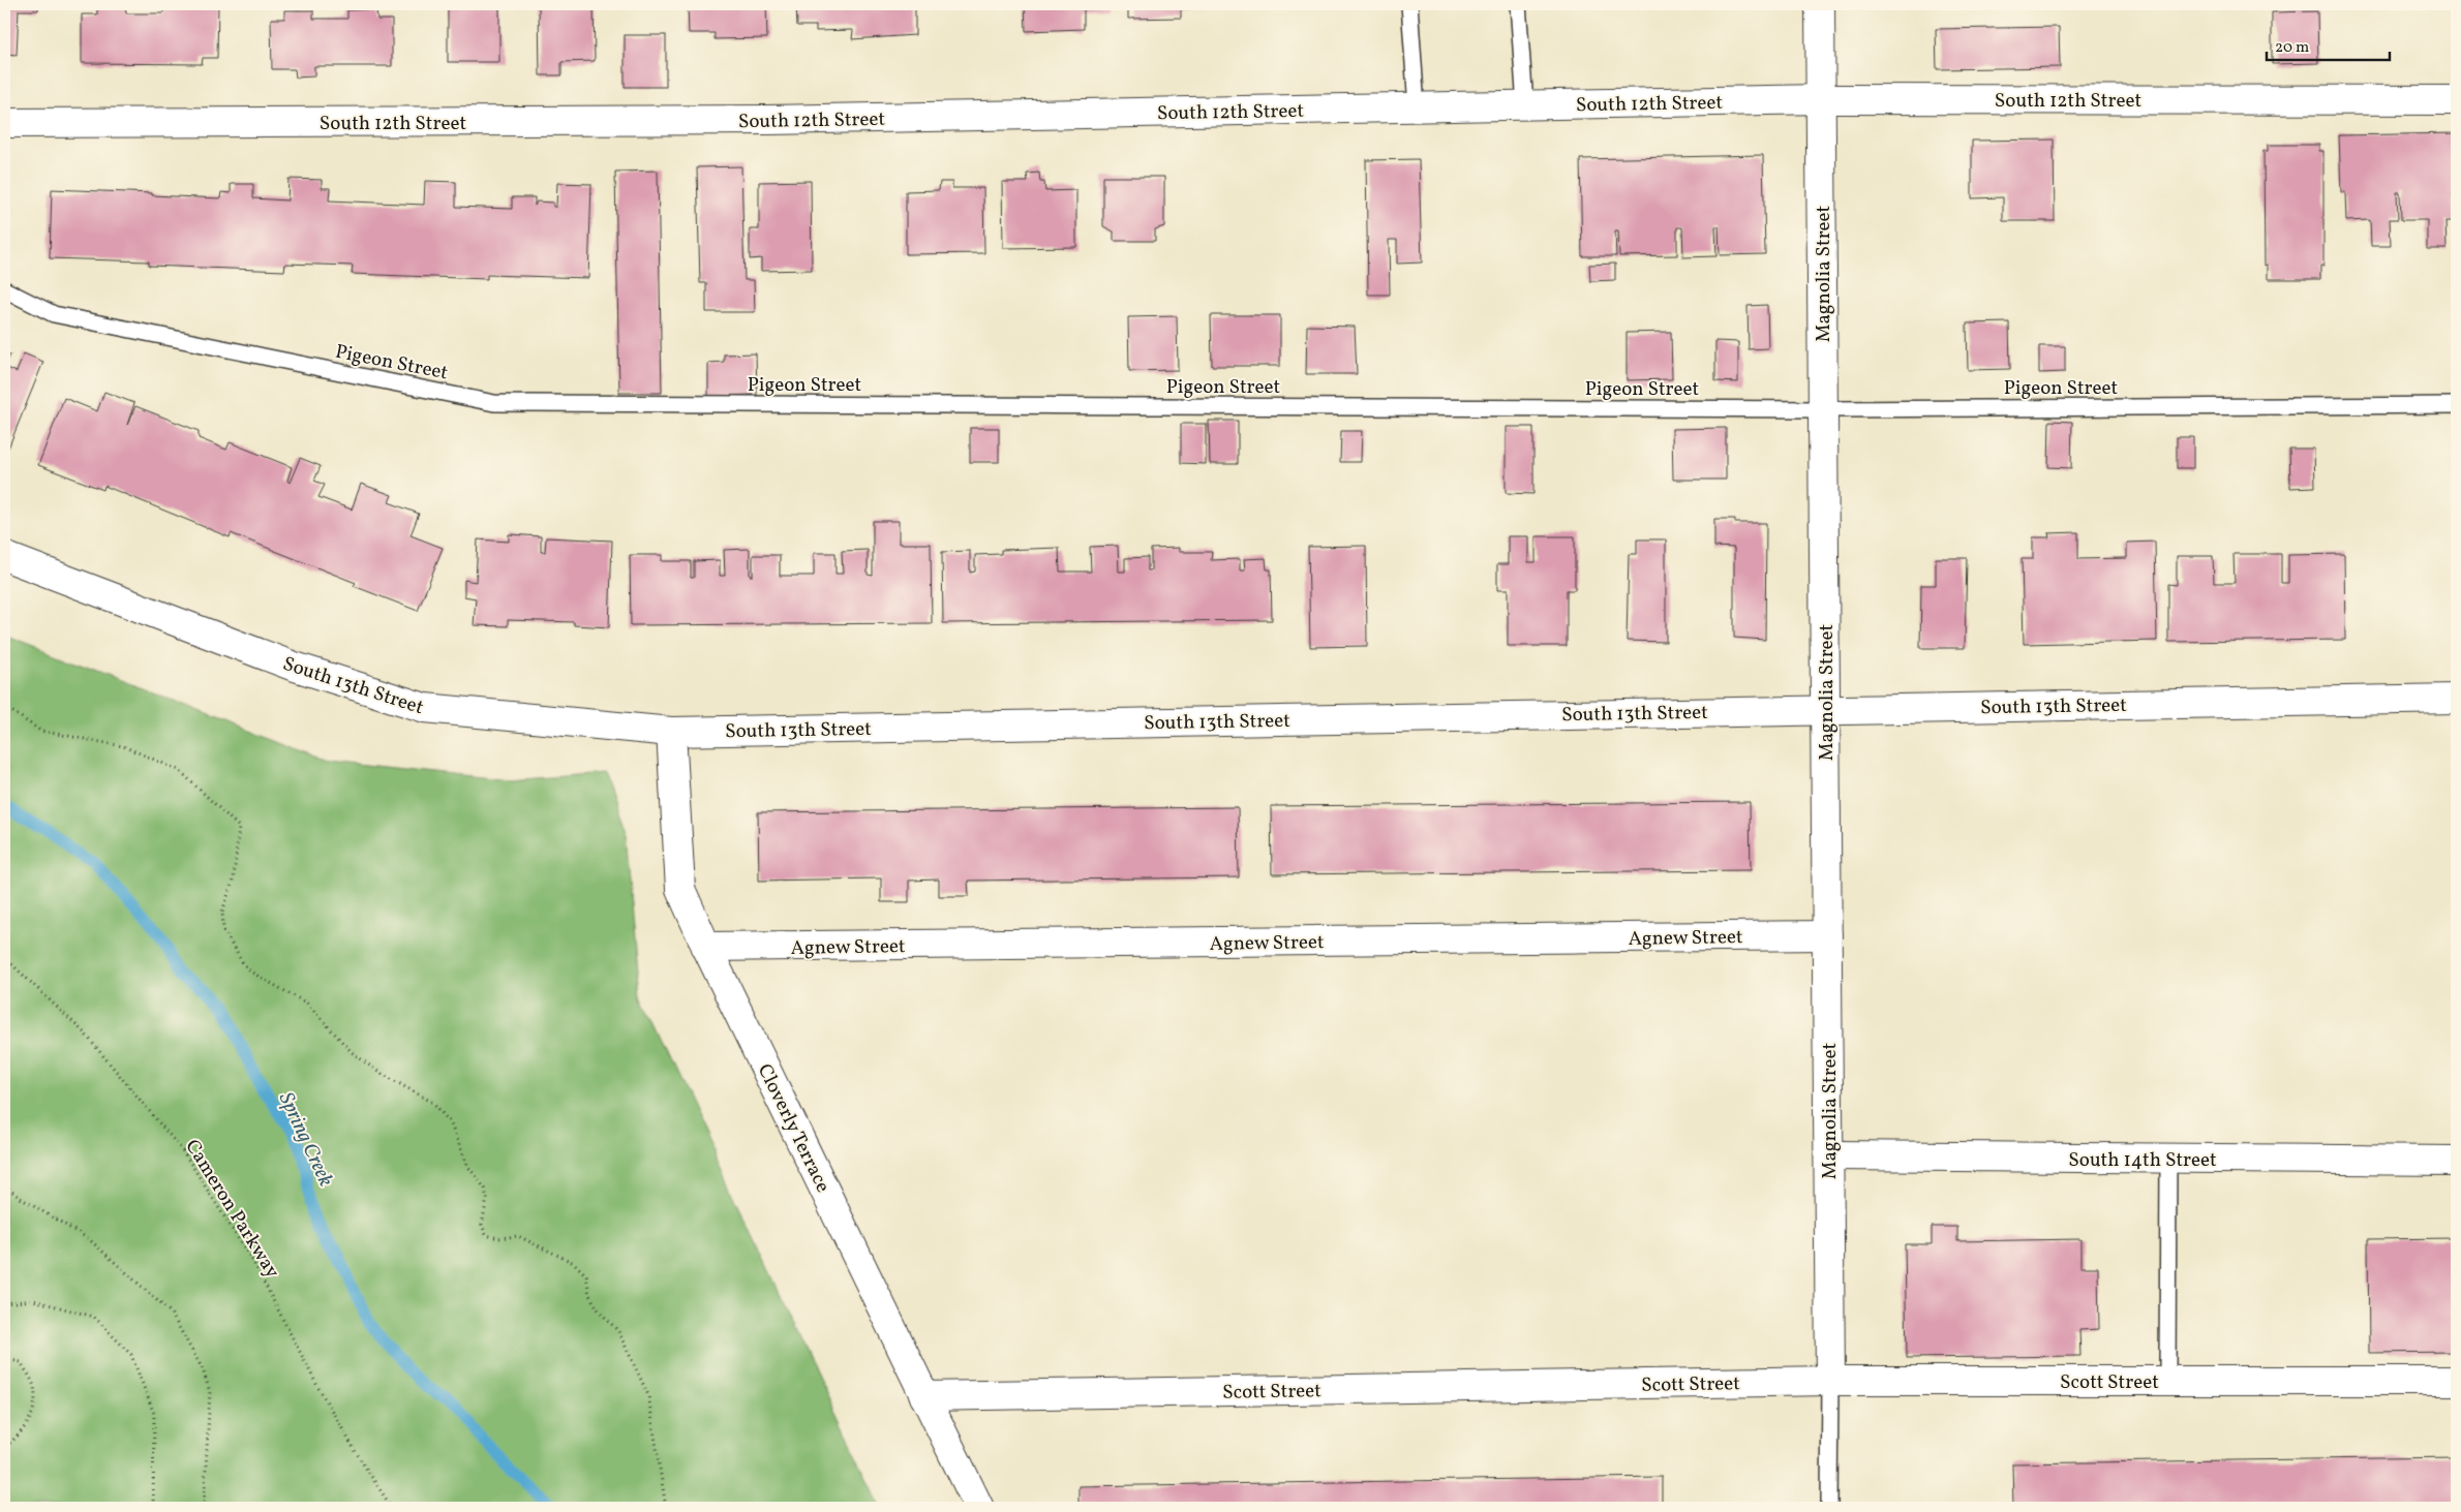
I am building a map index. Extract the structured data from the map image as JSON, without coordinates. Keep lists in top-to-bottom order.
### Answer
{
  "streets": {
    "street": [
      "South 12th Street",
      "Magnolia Street",
      "South 13th Street",
      "Agnew Street",
      "Cloverly Terrace",
      "South 14th Street",
      "Scott Street"
    ],
    "lane": ["Pigeon Street"],
    "path": ["Cameron Parkway"]
  },
  "crossings": [
    ["South 12th Street", "Magnolia Street"],
    ["Magnolia Street", "Pigeon Street"],
    ["Magnolia Street", "South 13th Street"],
    ["Magnolia Street", "Agnew Street"],
    ["Magnolia Street", "South 14th Street"],
    ["Magnolia Street", "Scott Street"],
    ["South 13th Street", "Cloverly Terrace"],
    ["Agnew Street", "Cloverly Terrace"],
    ["Cloverly Terrace", "Scott Street"]
  ],
  "water": ["Spring Creek"],
  "scale_bar": "20 m"
}
